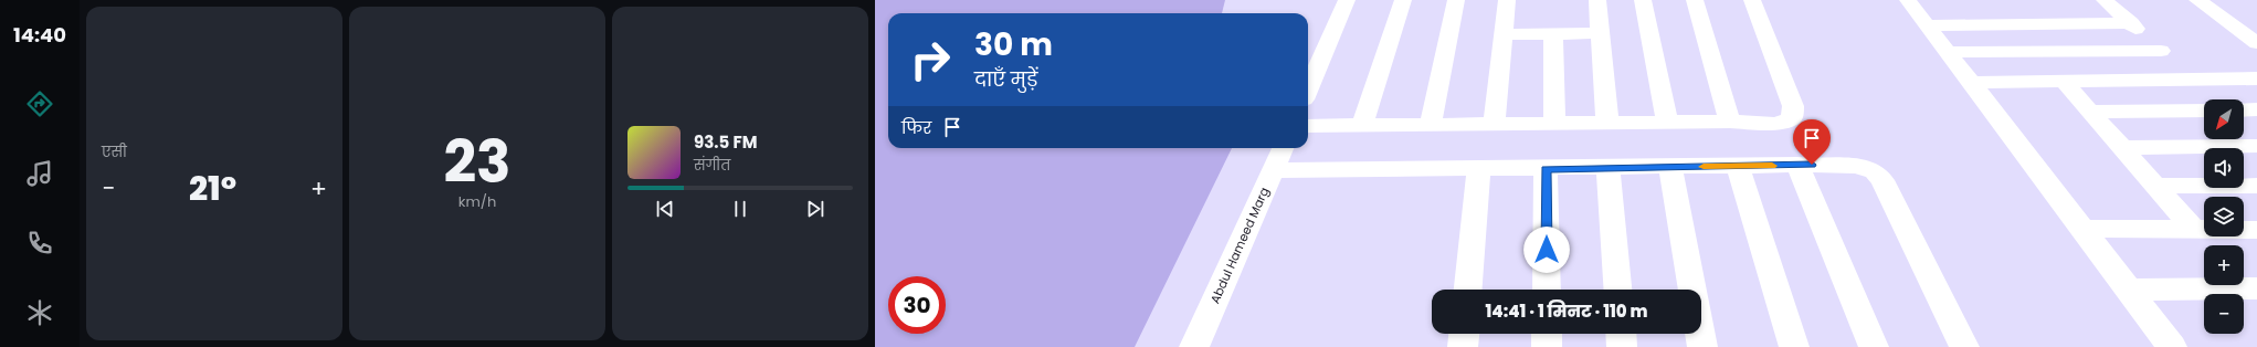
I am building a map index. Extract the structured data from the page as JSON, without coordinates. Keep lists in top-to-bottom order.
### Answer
{
  "streets": {
    "street": ["Abdul Hameed Marg"]
  },
  "north": "bottom left",
  "page": {
    "tabs": "14:40",
    "tile": [
      "एसी",
      ["23", "km/h"]
    ],
    "turn": ["30 m", "दाएँ मुड़ें"],
    "map_buttons": ["+", "−"],
    "then": "फिर",
    "song": ["93.5 FM", "संगीत"],
    "heat": ["−", "21°", "+"],
    "limit": "30",
    "trip": "14:41 · 1 मिनट · 110 m"
  }
}
